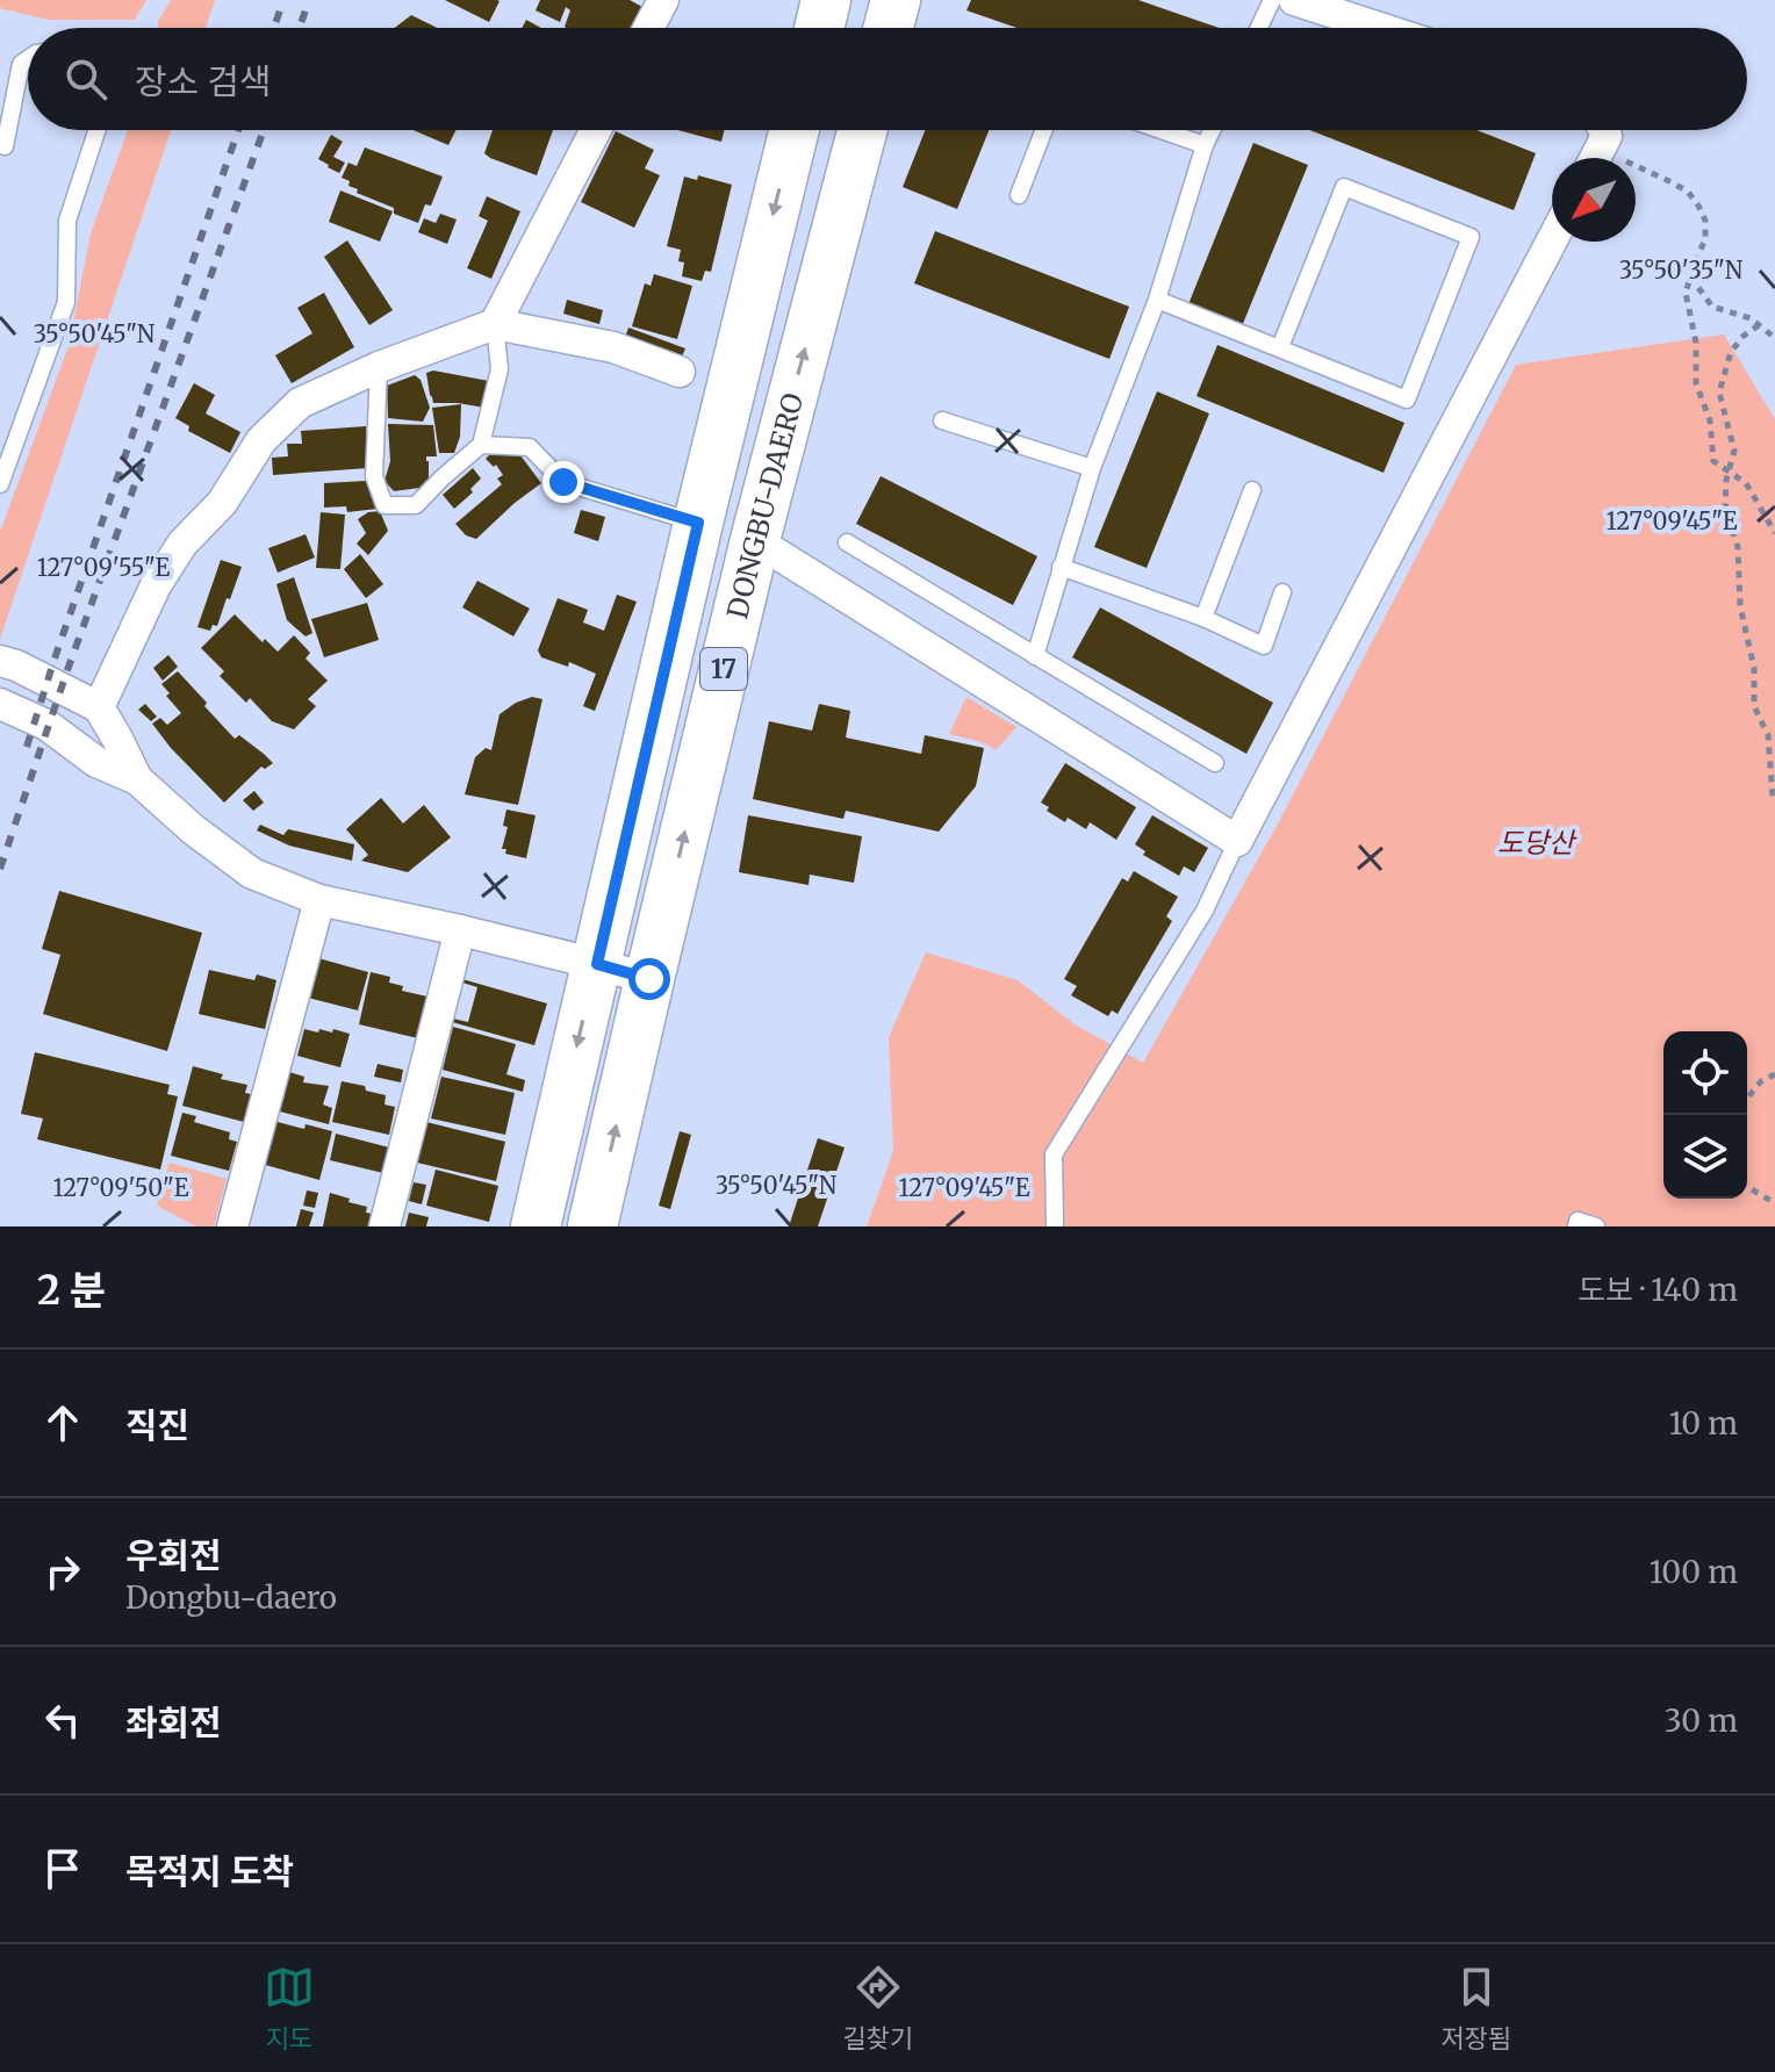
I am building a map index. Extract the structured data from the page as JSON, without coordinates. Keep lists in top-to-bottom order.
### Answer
{
  "streets": {
    "main road": ["DONGBU-DAERO", "17"]
  },
  "parks": ["도당산"],
  "north": "bottom left",
  "page": {
    "search": "장소 검색",
    "heading": ["2 분", "도보 · 140 m"],
    "list": [
      ["직진", "10 m"],
      ["우회전", "Dongbu-daero", "100 m"],
      ["좌회전", "30 m"],
      "목적지 도착"
    ],
    "nav": ["지도", "길찾기", "저장됨"]
  },
  "coordinates": [
    "35°50'35\"N",
    "35°50'45\"N",
    "127°09'45\"E",
    "127°09'55\"E",
    "127°09'50\"E"
  ]
}
